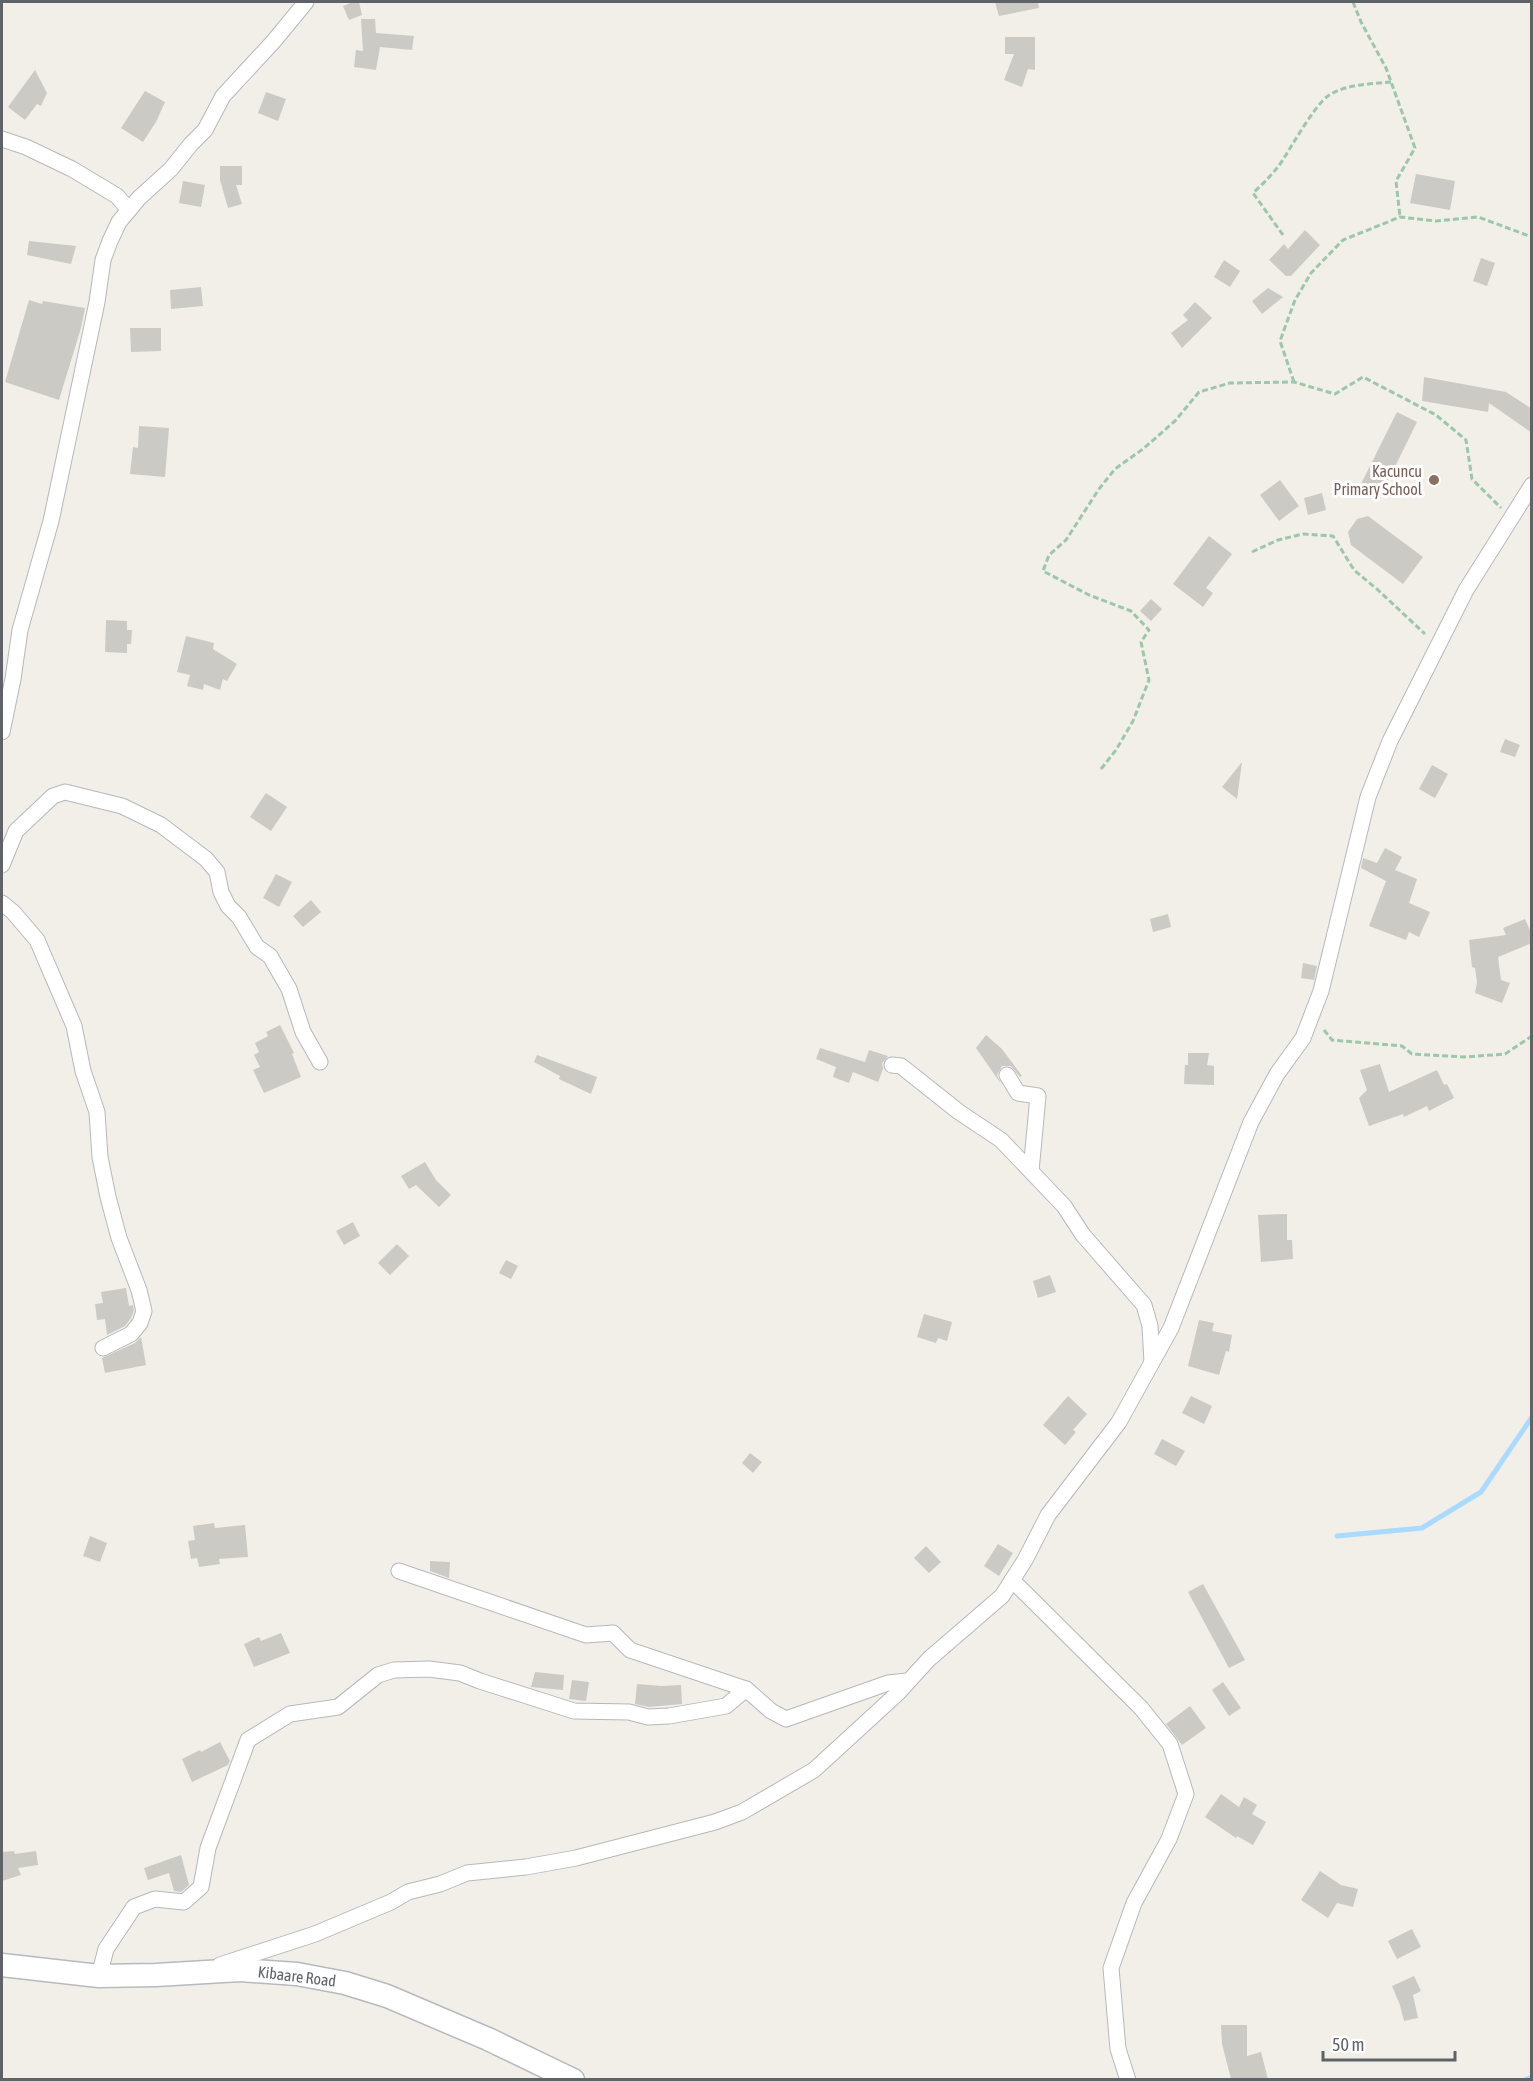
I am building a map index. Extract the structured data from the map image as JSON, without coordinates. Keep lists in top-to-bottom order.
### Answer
{
  "streets": {
    "main road": ["Kibaare Road"]
  },
  "places": ["Kacuncu Primary School"],
  "scale_bar": "50 m"
}
